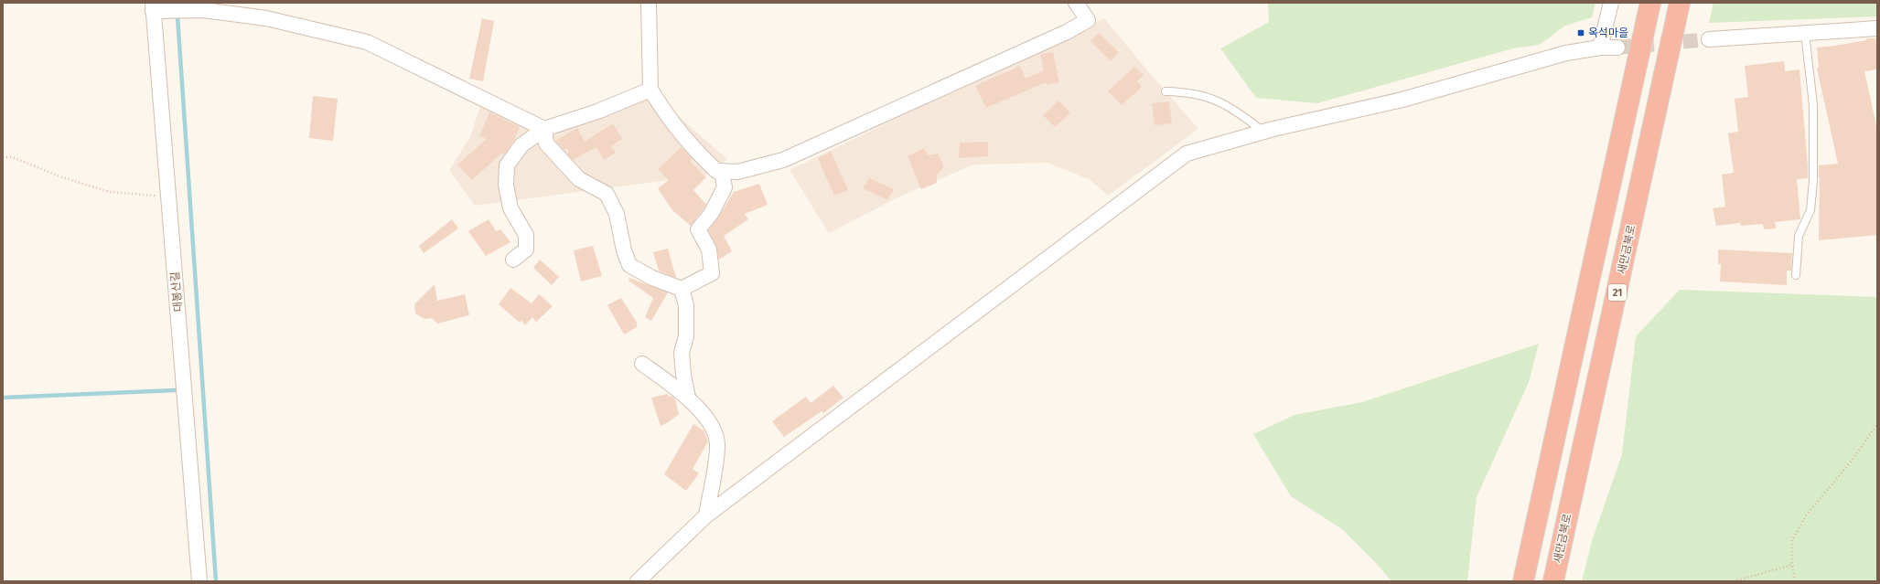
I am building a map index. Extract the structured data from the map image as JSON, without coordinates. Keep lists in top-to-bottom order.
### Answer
{
  "streets": {
    "highway": ["새만금북로", "21"],
    "street": ["대봉산길"]
  },
  "places": {
    "transit": ["옥석마을"]
  }
}
